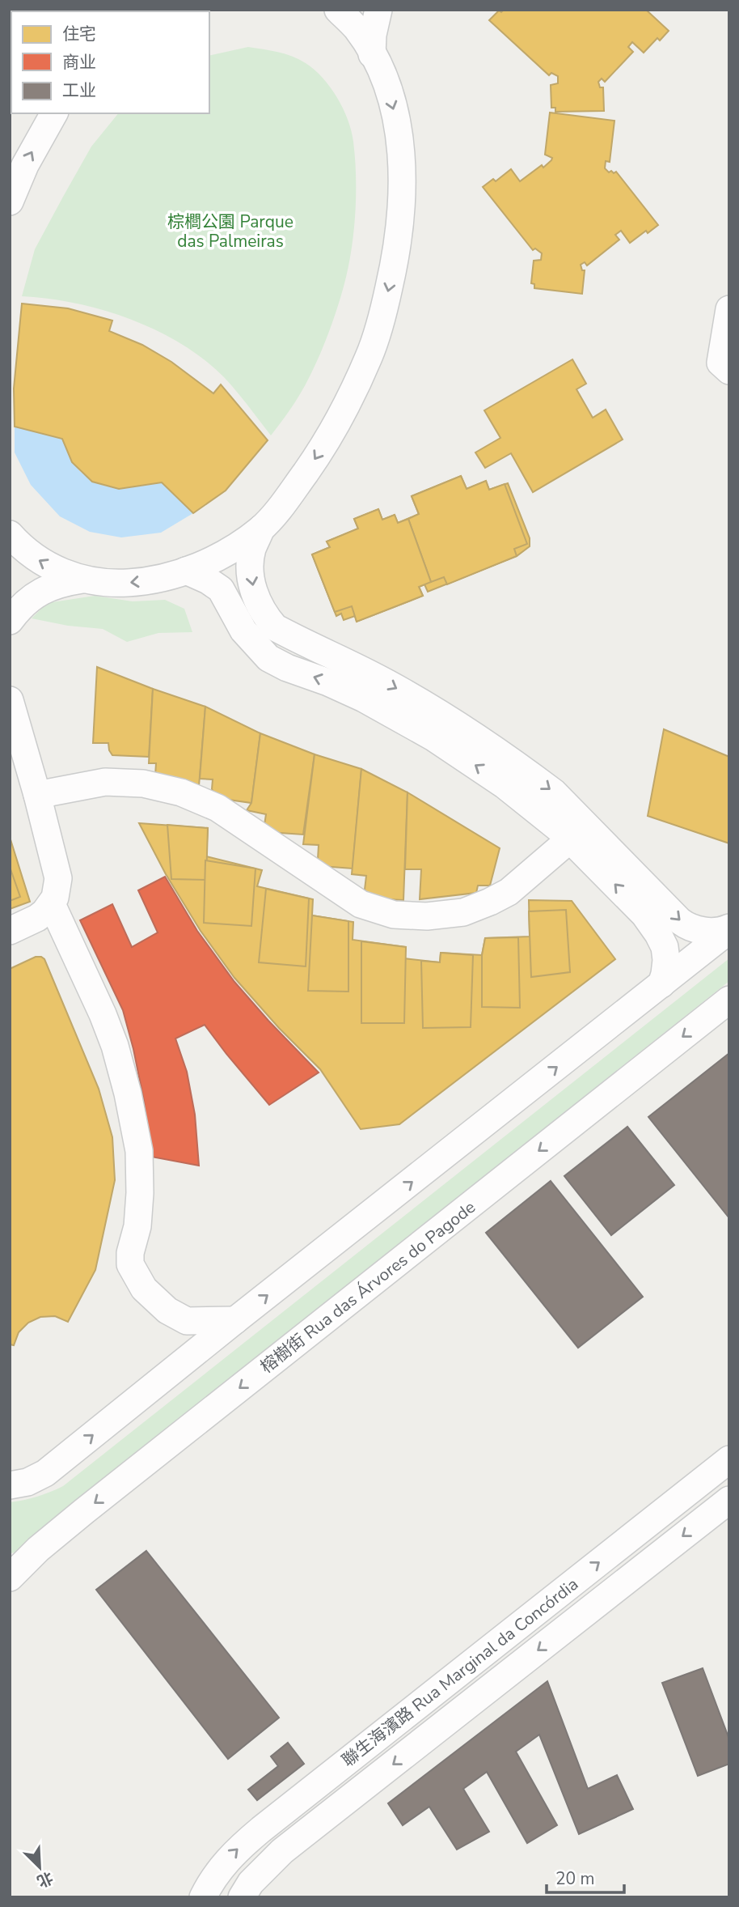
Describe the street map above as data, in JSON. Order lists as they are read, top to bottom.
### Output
{
  "streets": {
    "street": ["榕樹街 Rua das Árvores do Pagode", "聯生海濱路 Rua Marginal da Concórdia"]
  },
  "parks": ["棕櫚公園 Parque das Palmeiras"],
  "legend": ["住宅", "商业", "工业"],
  "scale_bar": "20 m",
  "north": "bottom right"
}
